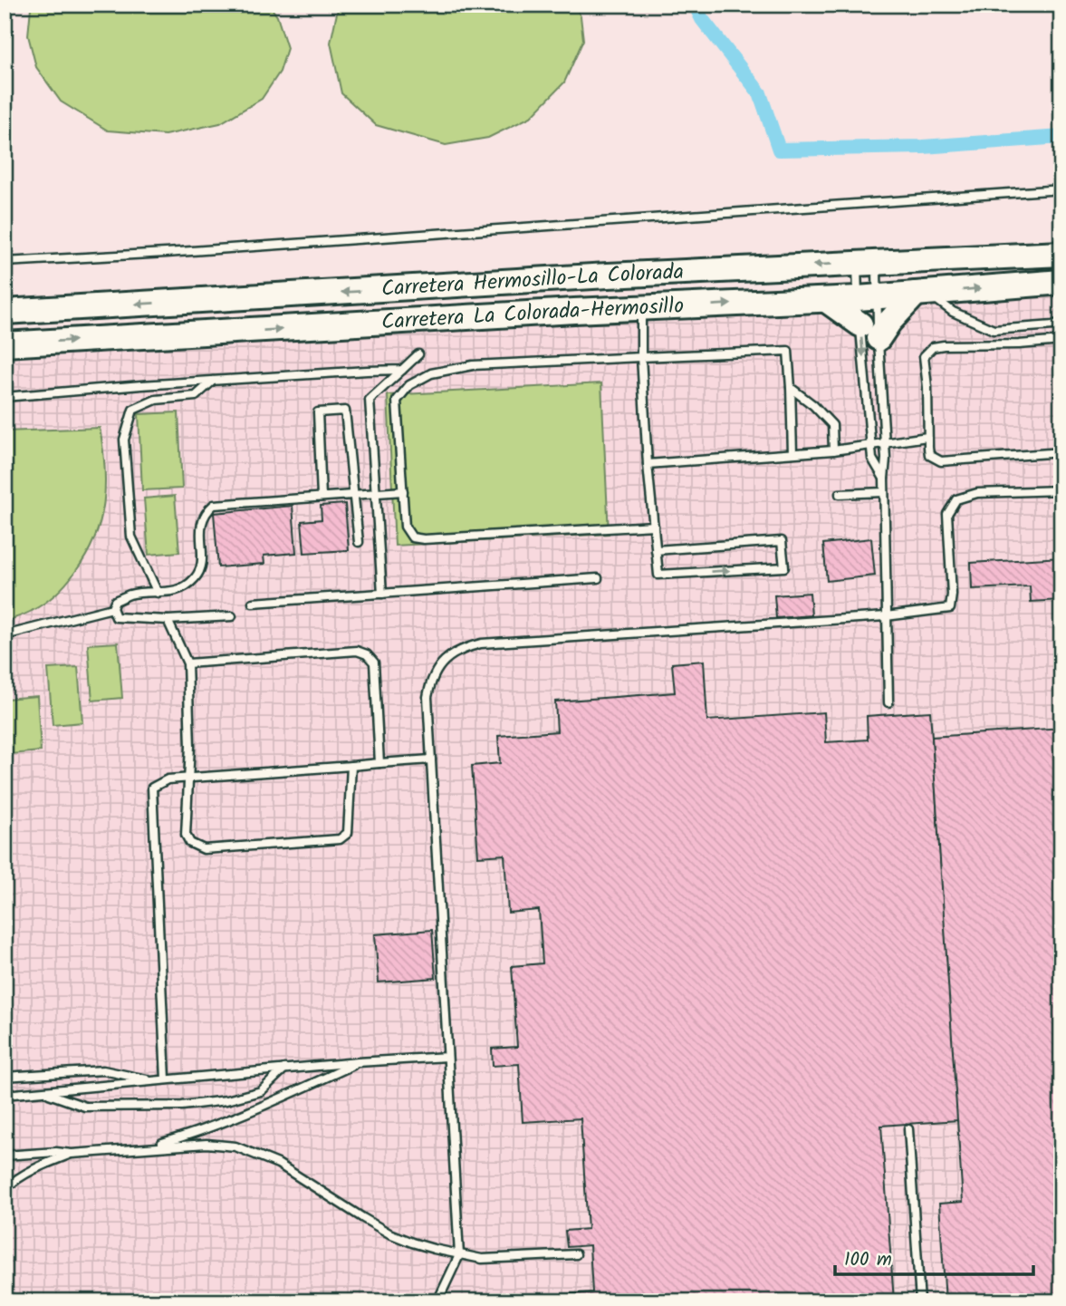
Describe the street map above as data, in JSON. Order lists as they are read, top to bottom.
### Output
{
  "streets": {
    "highway": ["Carretera Hermosillo-La Colorada", "Carretera La Colorada-Hermosillo"]
  },
  "one_way": ["Carretera Hermosillo-La Colorada", "Carretera La Colorada-Hermosillo"],
  "scale_bar": "100 m"
}
